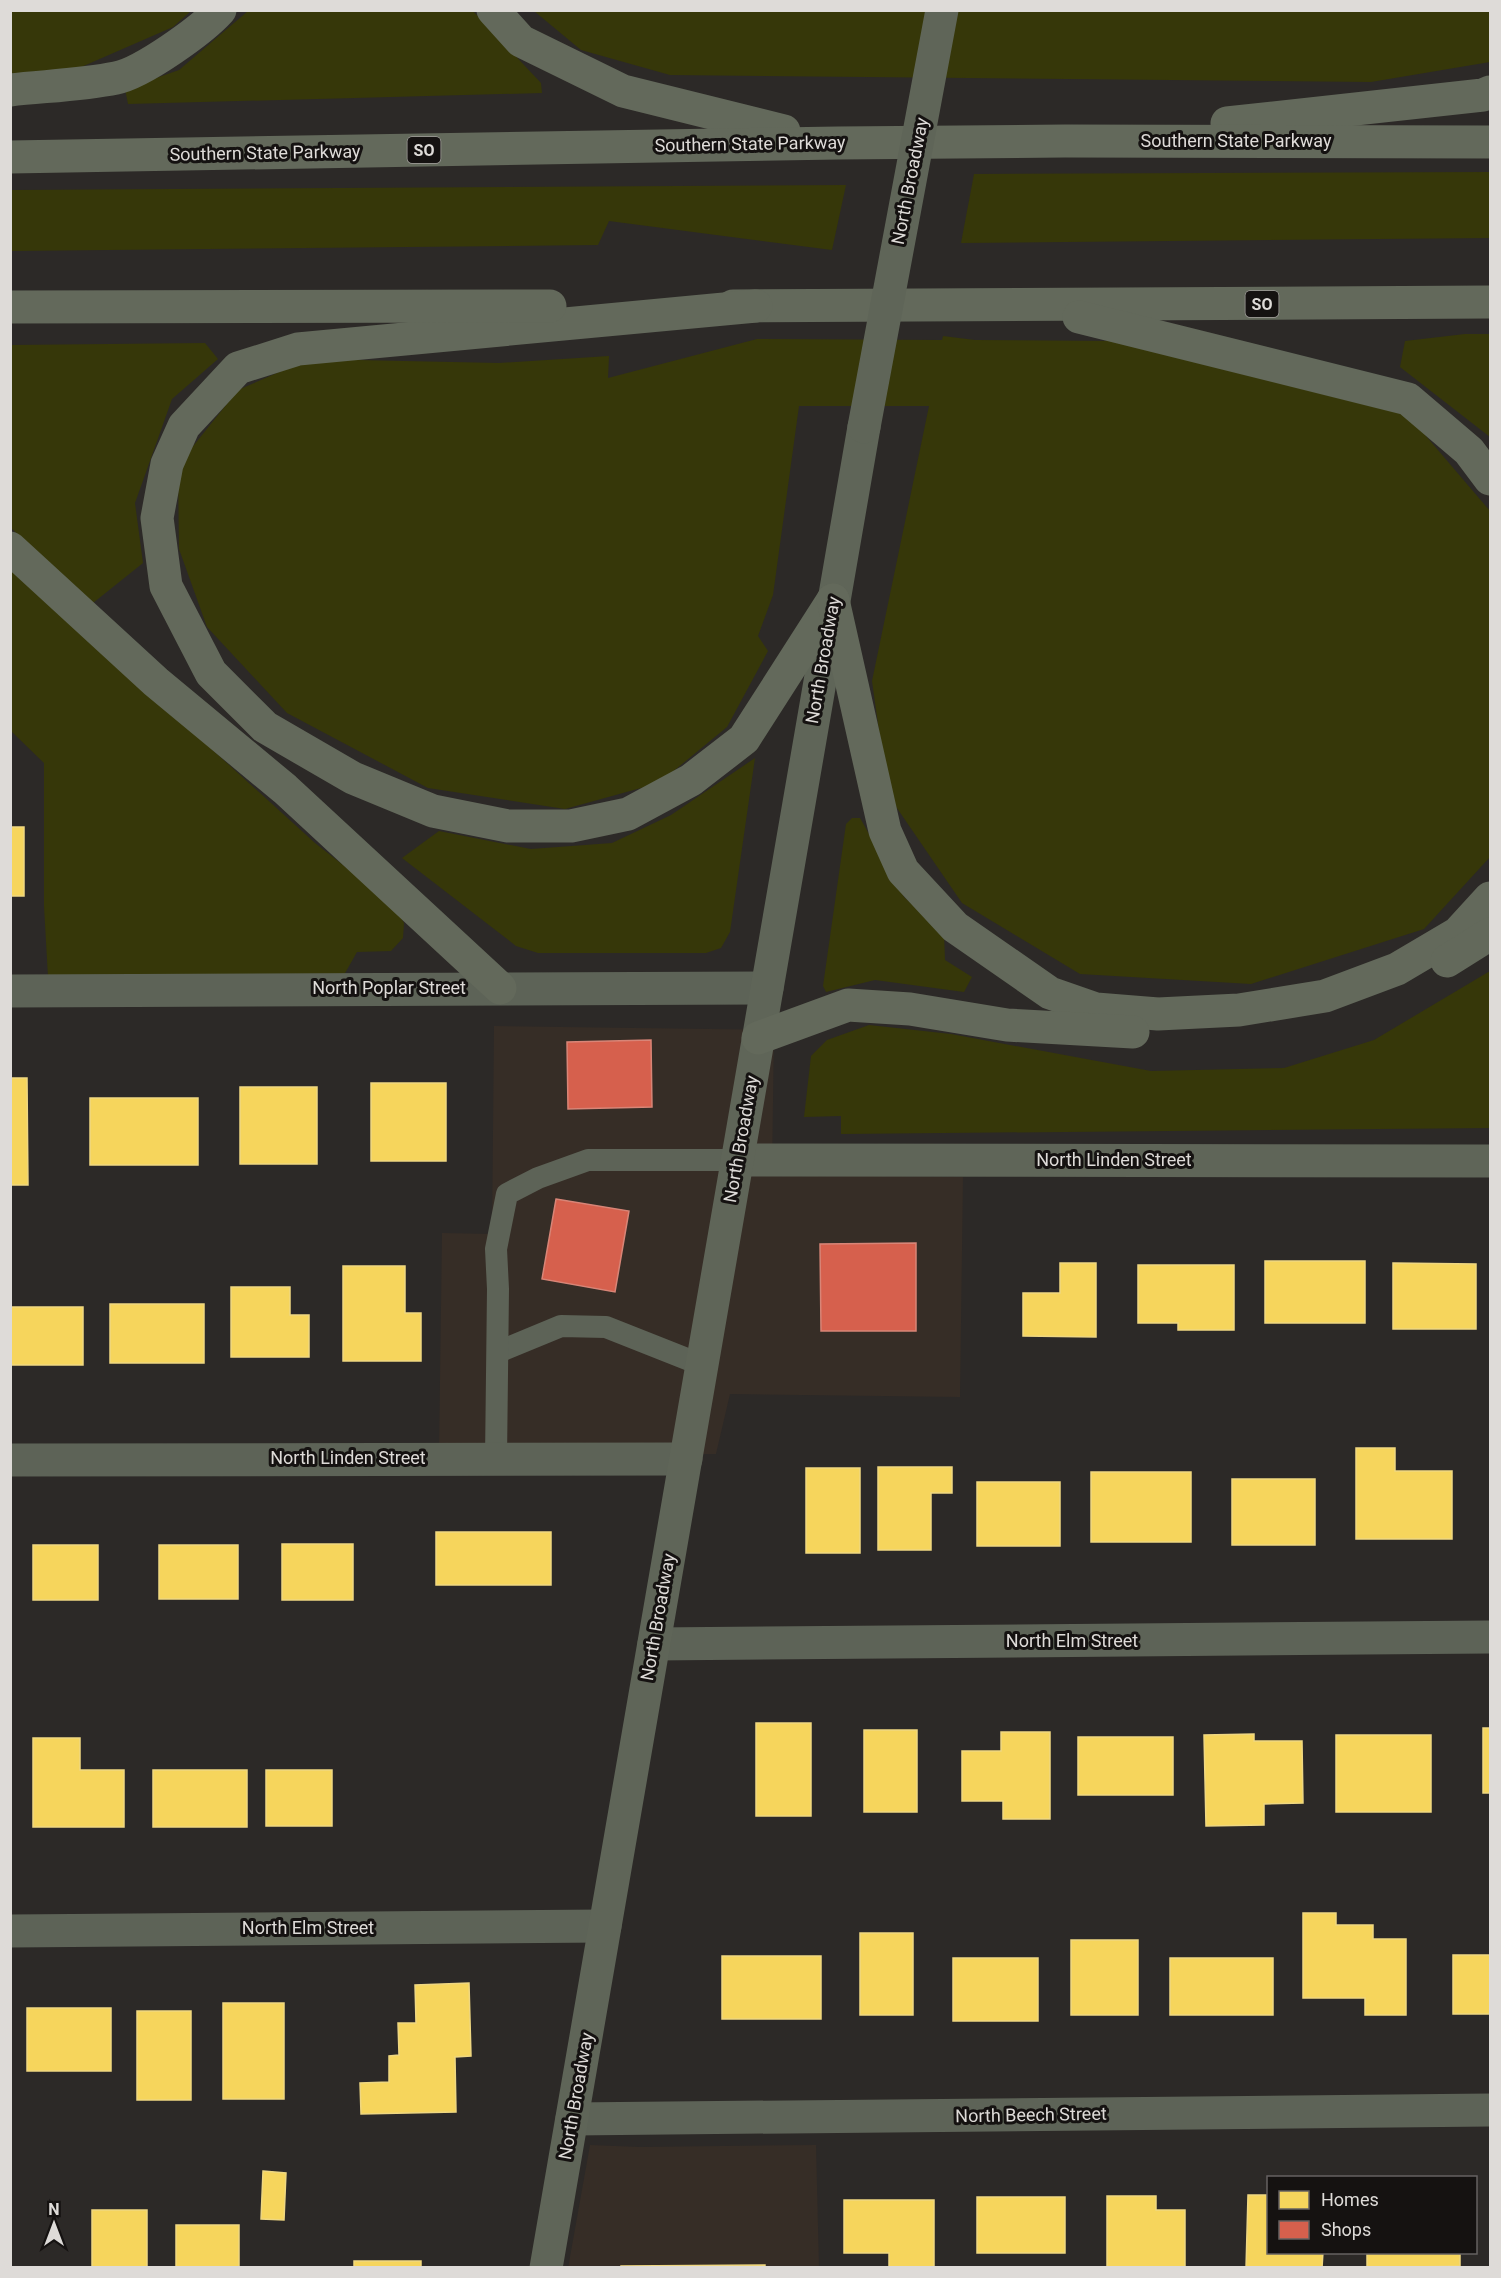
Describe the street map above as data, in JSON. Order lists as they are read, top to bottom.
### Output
{
  "streets": {
    "highway": ["Southern State Parkway", "SO"],
    "main road": ["North Broadway", "North Linden Street"],
    "street": ["North Poplar Street", "North Elm Street", "North Beech Street"]
  },
  "crossings": [
    ["North Broadway", "North Poplar Street"],
    ["North Broadway", "North Linden Street"],
    ["North Broadway", "North Elm Street"],
    ["North Broadway", "North Beech Street"]
  ],
  "legend": ["Homes", "Shops"],
  "north": "top"
}
